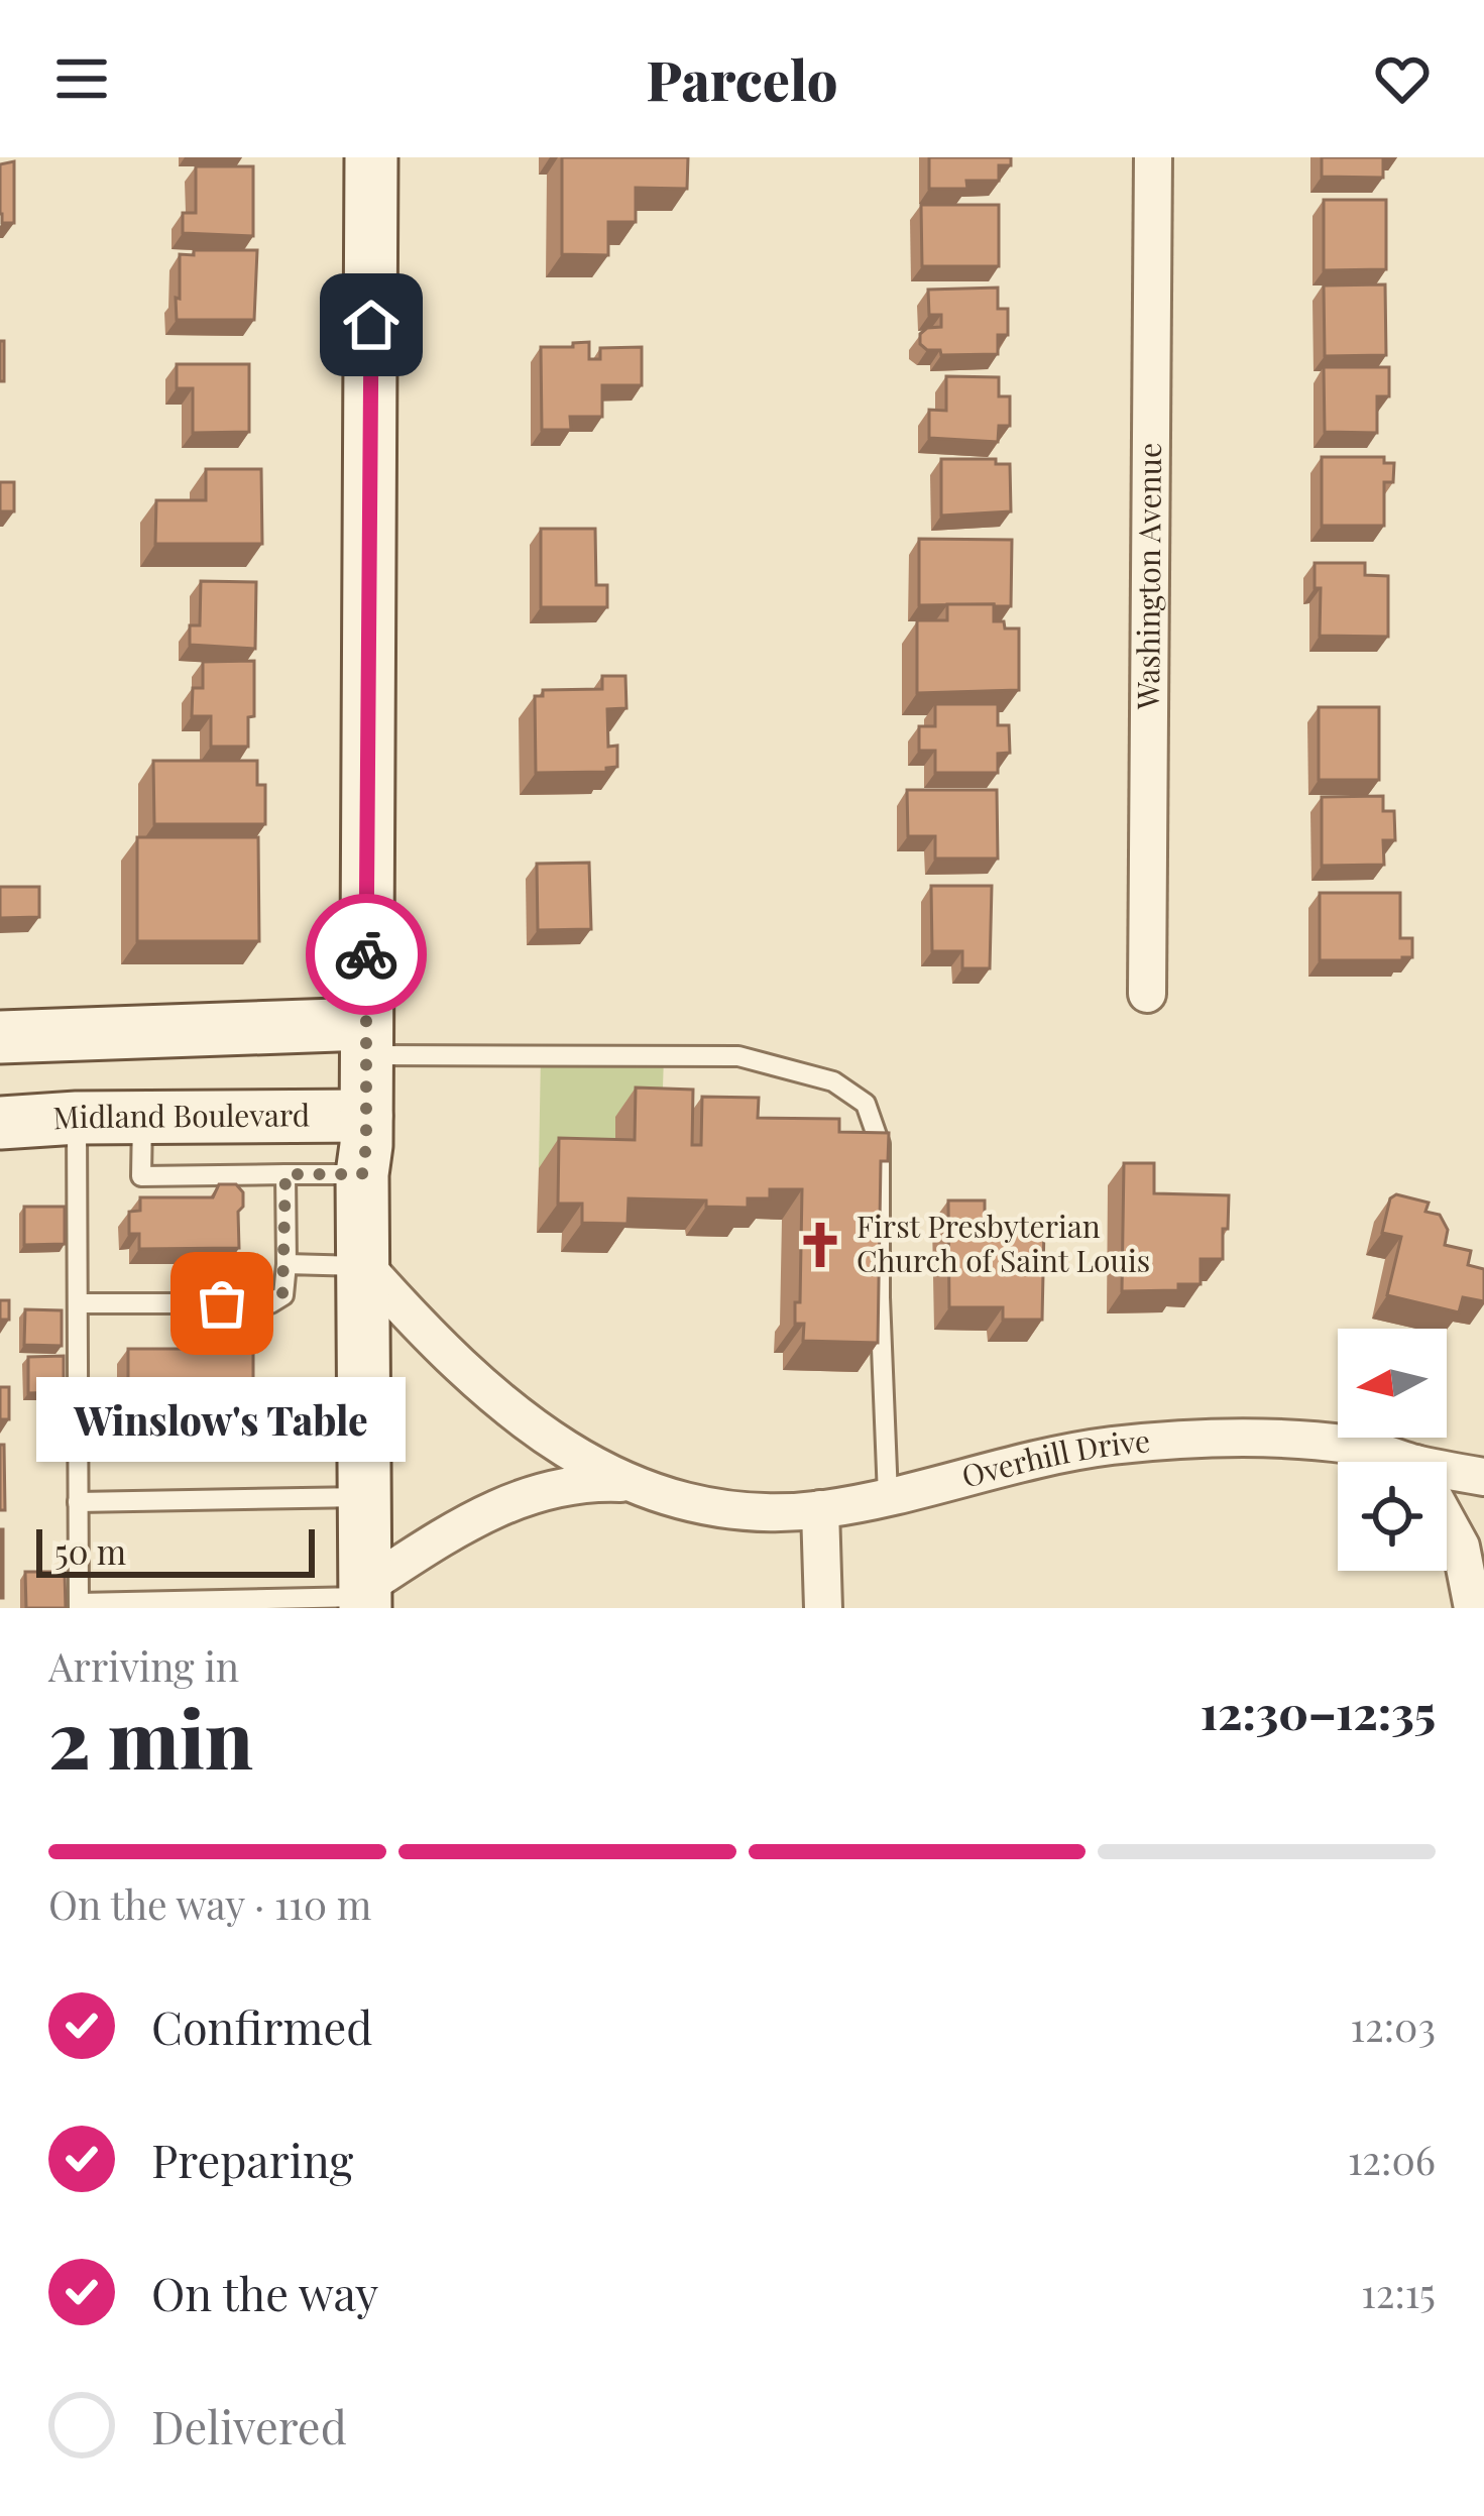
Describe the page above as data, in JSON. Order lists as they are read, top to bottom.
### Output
{
  "streets": {
    "main road": ["Midland Boulevard"],
    "street": ["Washington Avenue", "Overhill Drive"]
  },
  "places": {
    "church": ["First Presbyterian Church of Saint Louis"],
    "other": ["Winslow's Table"]
  },
  "scale_bar": "50 m",
  "north": "left",
  "page": {
    "header": "Parcelo",
    "bubble": "Winslow's Table",
    "scale": "50 m",
    "heading": ["2 min", "Arriving in", "12:30–12:35"],
    "bar": "On the way · 110 m",
    "list": [
      ["Confirmed", "12:03"],
      ["Preparing", "12:06"],
      ["On the way", "12:15"],
      "Delivered"
    ]
  }
}
